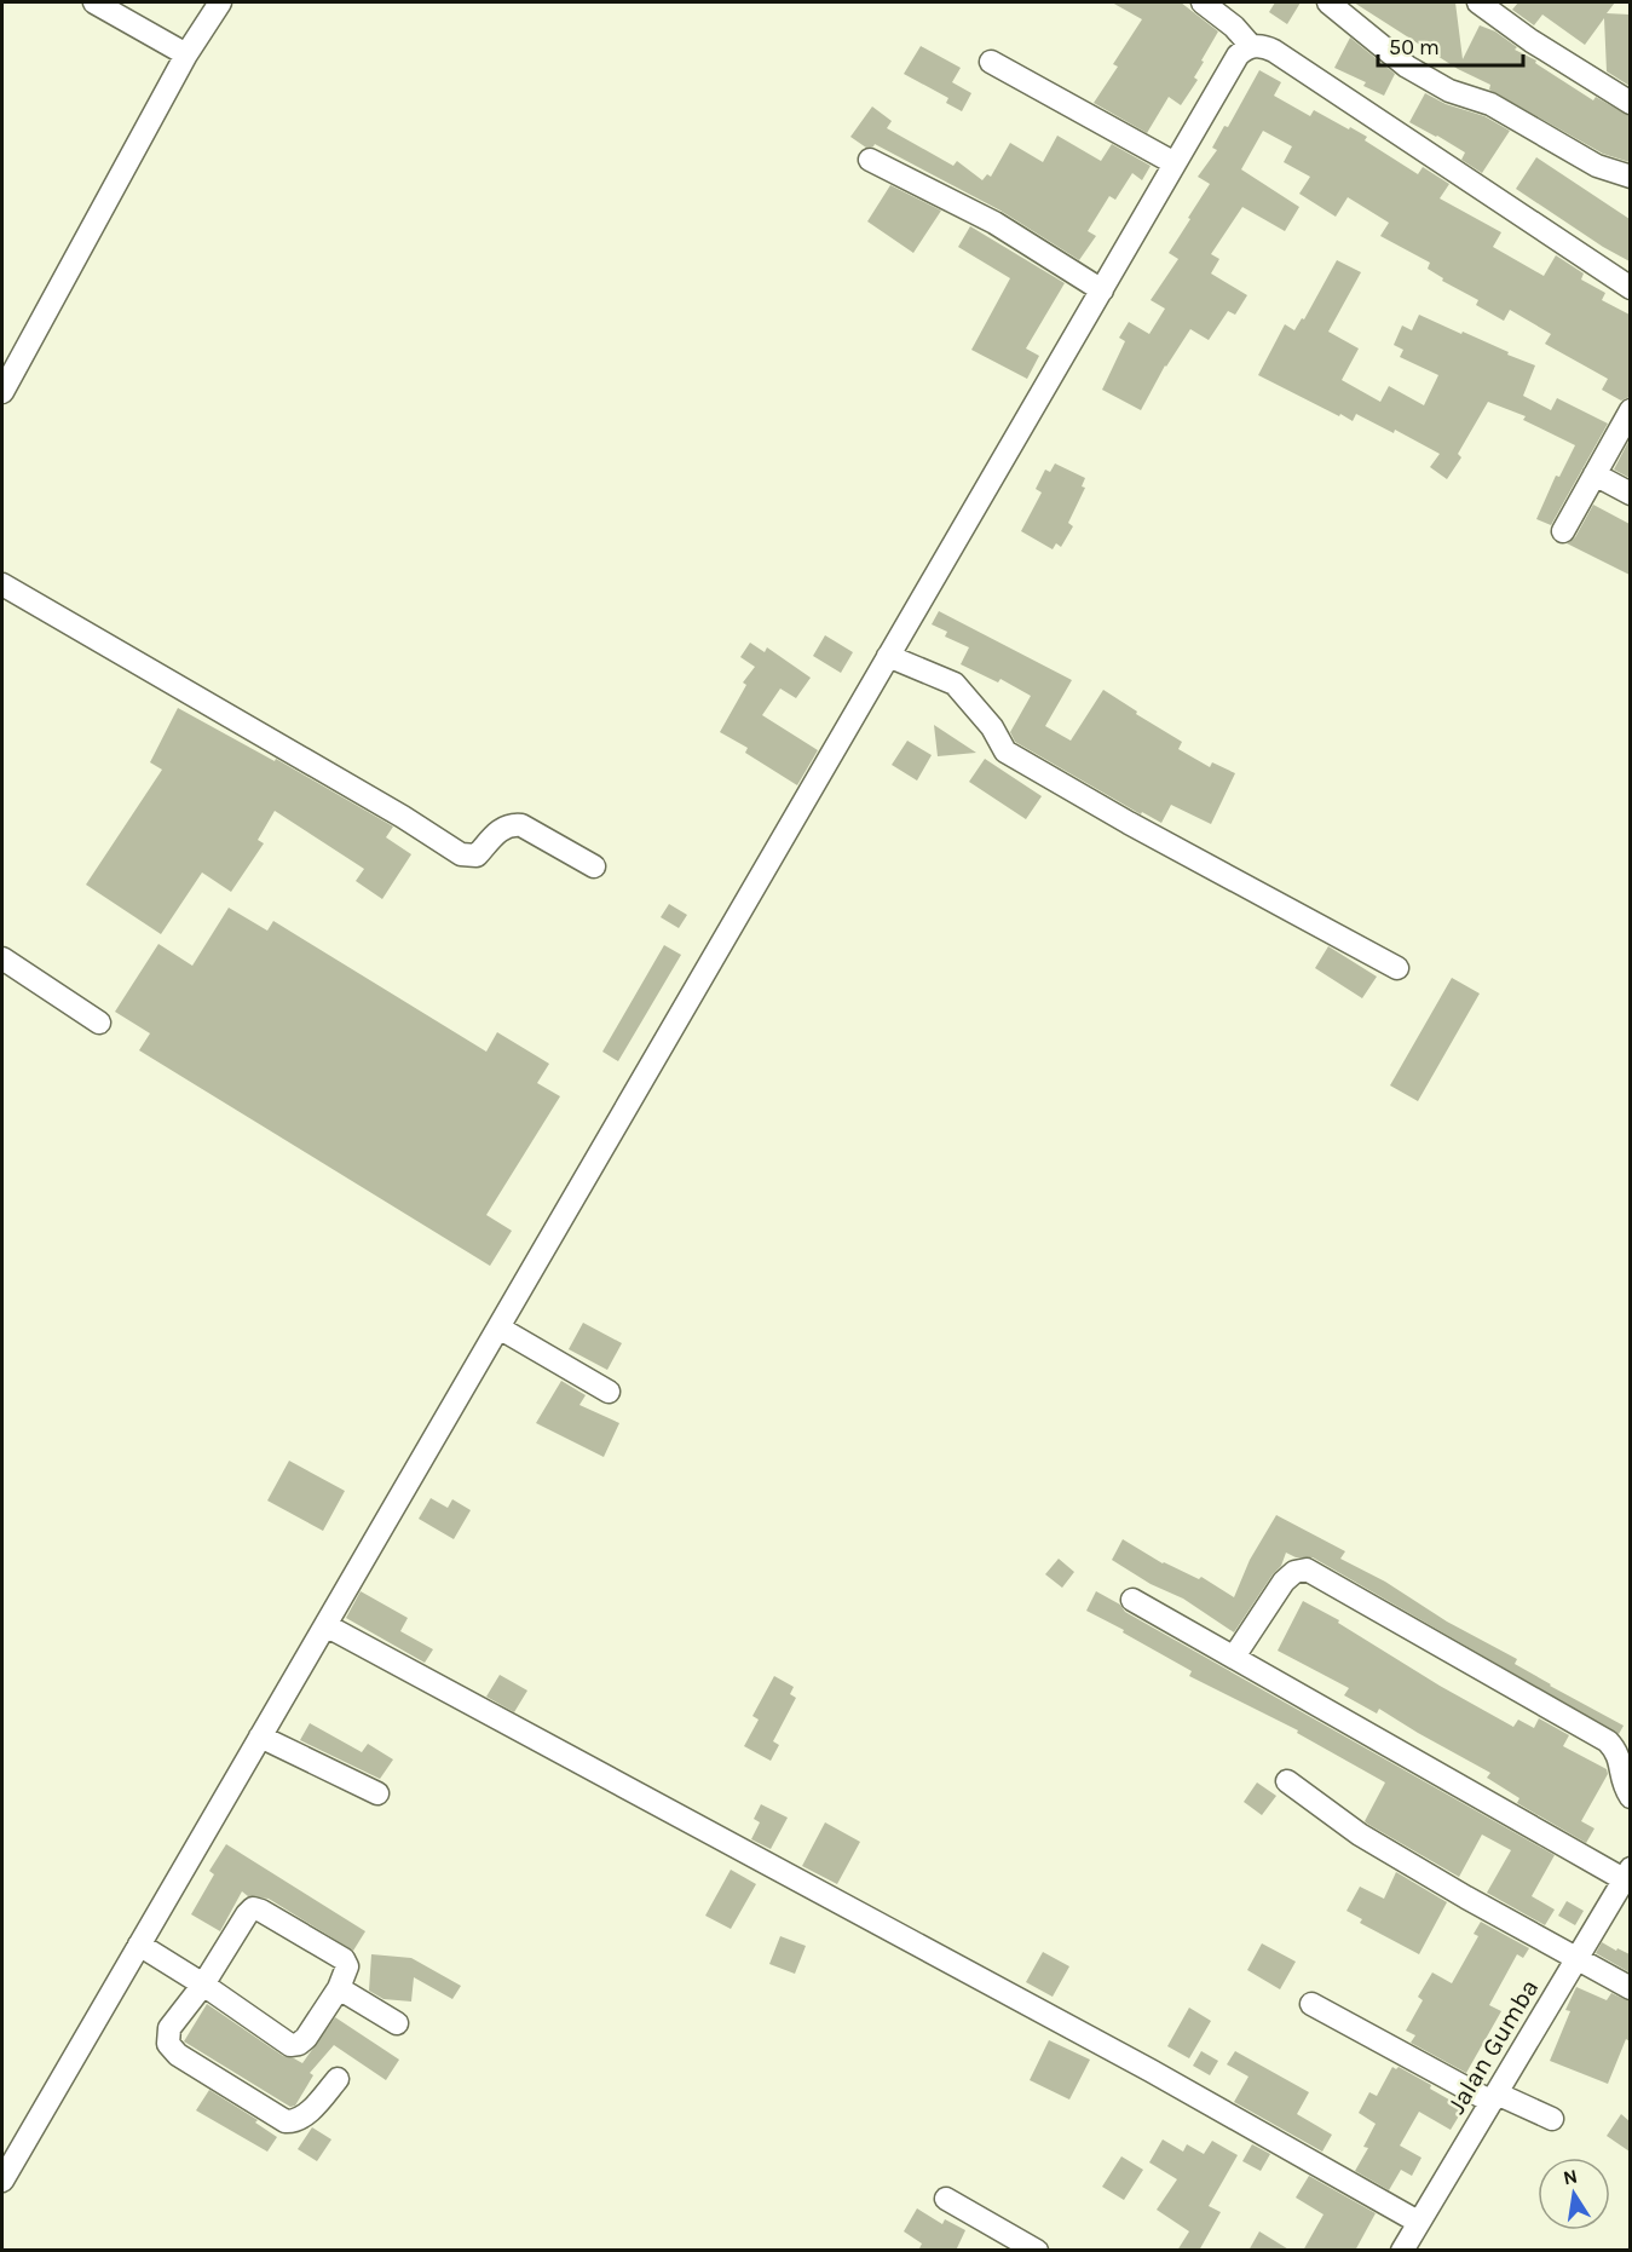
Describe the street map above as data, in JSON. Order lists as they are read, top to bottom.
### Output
{
  "streets": {
    "street": ["Jalan Gumba"]
  },
  "scale_bar": "50 m",
  "north": "top"
}
